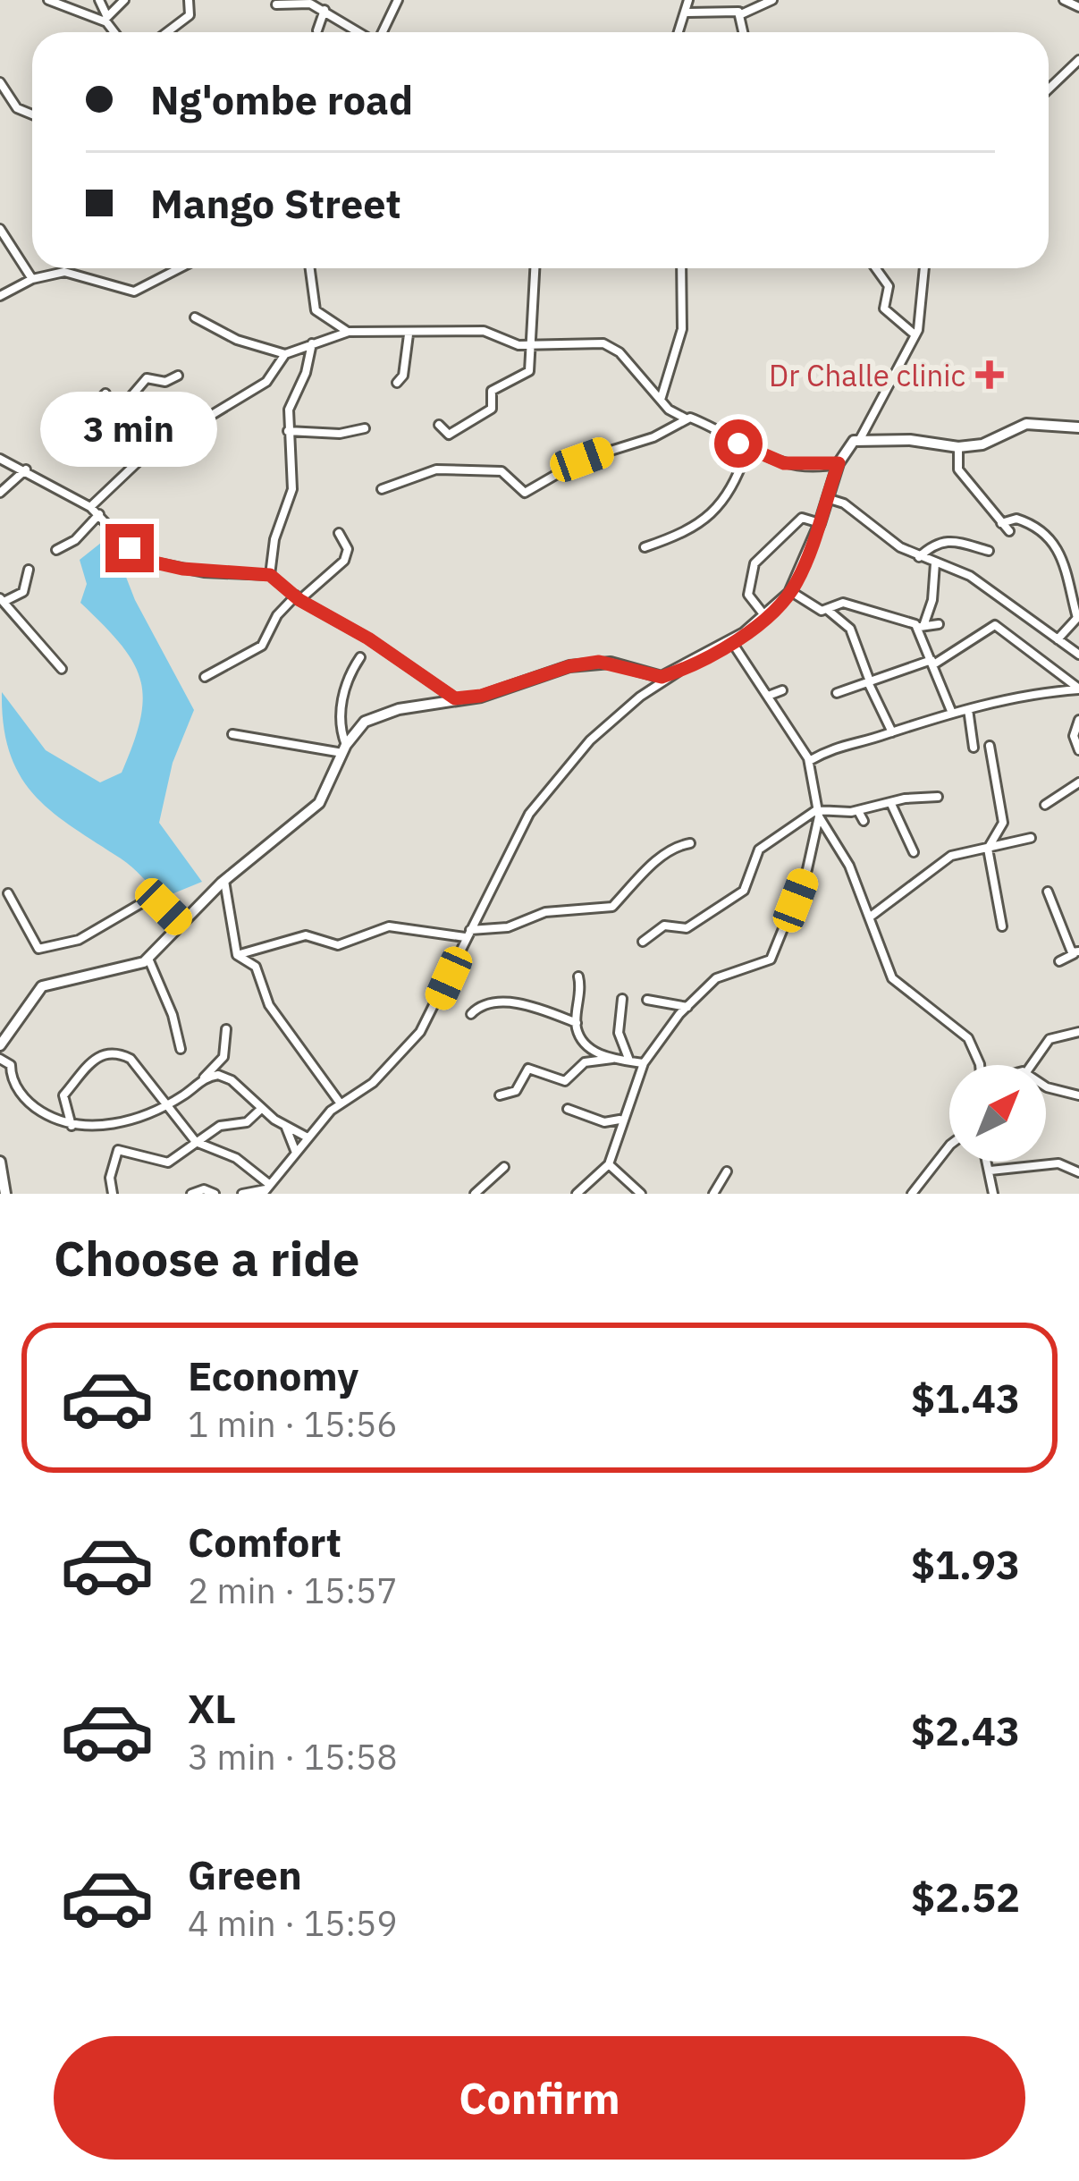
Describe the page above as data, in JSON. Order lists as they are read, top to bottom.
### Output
{
  "places": {
    "health": ["Dr Challe clinic"]
  },
  "north": "top right",
  "page": {
    "banner": ["Ng'ombe road", "Mango Street"],
    "bubble": "3 min",
    "heading": "Choose a ride",
    "list": [
      {
        "name": "Economy",
        "note": "1 min · 15:56",
        "value": "$1.43"
      },
      {
        "name": "Comfort",
        "note": "2 min · 15:57",
        "value": "$1.93"
      },
      {
        "name": "XL",
        "note": "3 min · 15:58",
        "value": "$2.43"
      },
      {
        "name": "Green",
        "note": "4 min · 15:59",
        "value": "$2.52"
      }
    ],
    "buttons": "Confirm"
  }
}
